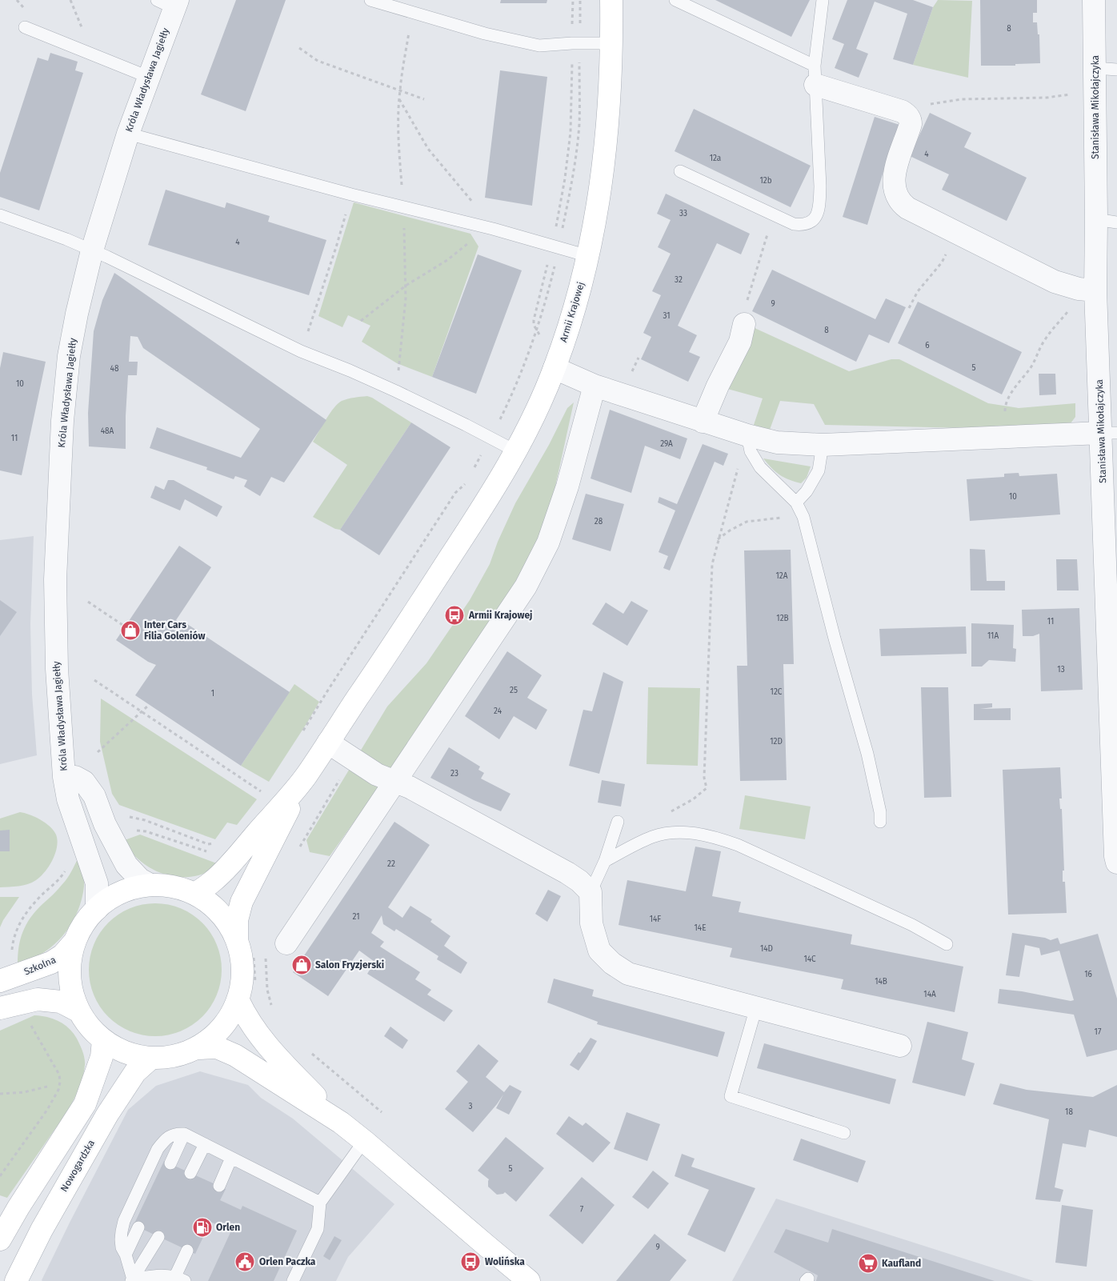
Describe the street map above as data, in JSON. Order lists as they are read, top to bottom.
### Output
{
  "streets": {
    "street": [
      "Króla Władysława Jagiełły",
      "Stanisława Mikołajczyka",
      "Armii Krajowej",
      "Szkolna",
      "Nowogardzka"
    ]
  },
  "places": {
    "bus stop": ["Armii Krajowej", "Wolińska"],
    "shop": ["Inter Cars Filia Goleniów", "Salon Fryzjerski"],
    "fuel station": ["Orlen"],
    "public building": ["Orlen Paczka"],
    "supermarket": ["Kaufland"]
  },
  "house_numbers": [
    "8",
    "4",
    "12a",
    "12b",
    "33",
    "4",
    "32",
    "9",
    "31",
    "8",
    "6",
    "5",
    "48",
    "10",
    "48A",
    "11",
    "29A",
    "10",
    "28",
    "12A",
    "12B",
    "11",
    "11A",
    "13",
    "25",
    "12C",
    "1",
    "24",
    "12D",
    "23",
    "22",
    "21",
    "14F",
    "14E",
    "14D",
    "14C",
    "16",
    "14B",
    "14A",
    "17",
    "3",
    "18",
    "5",
    "7",
    "9"
  ]
}
